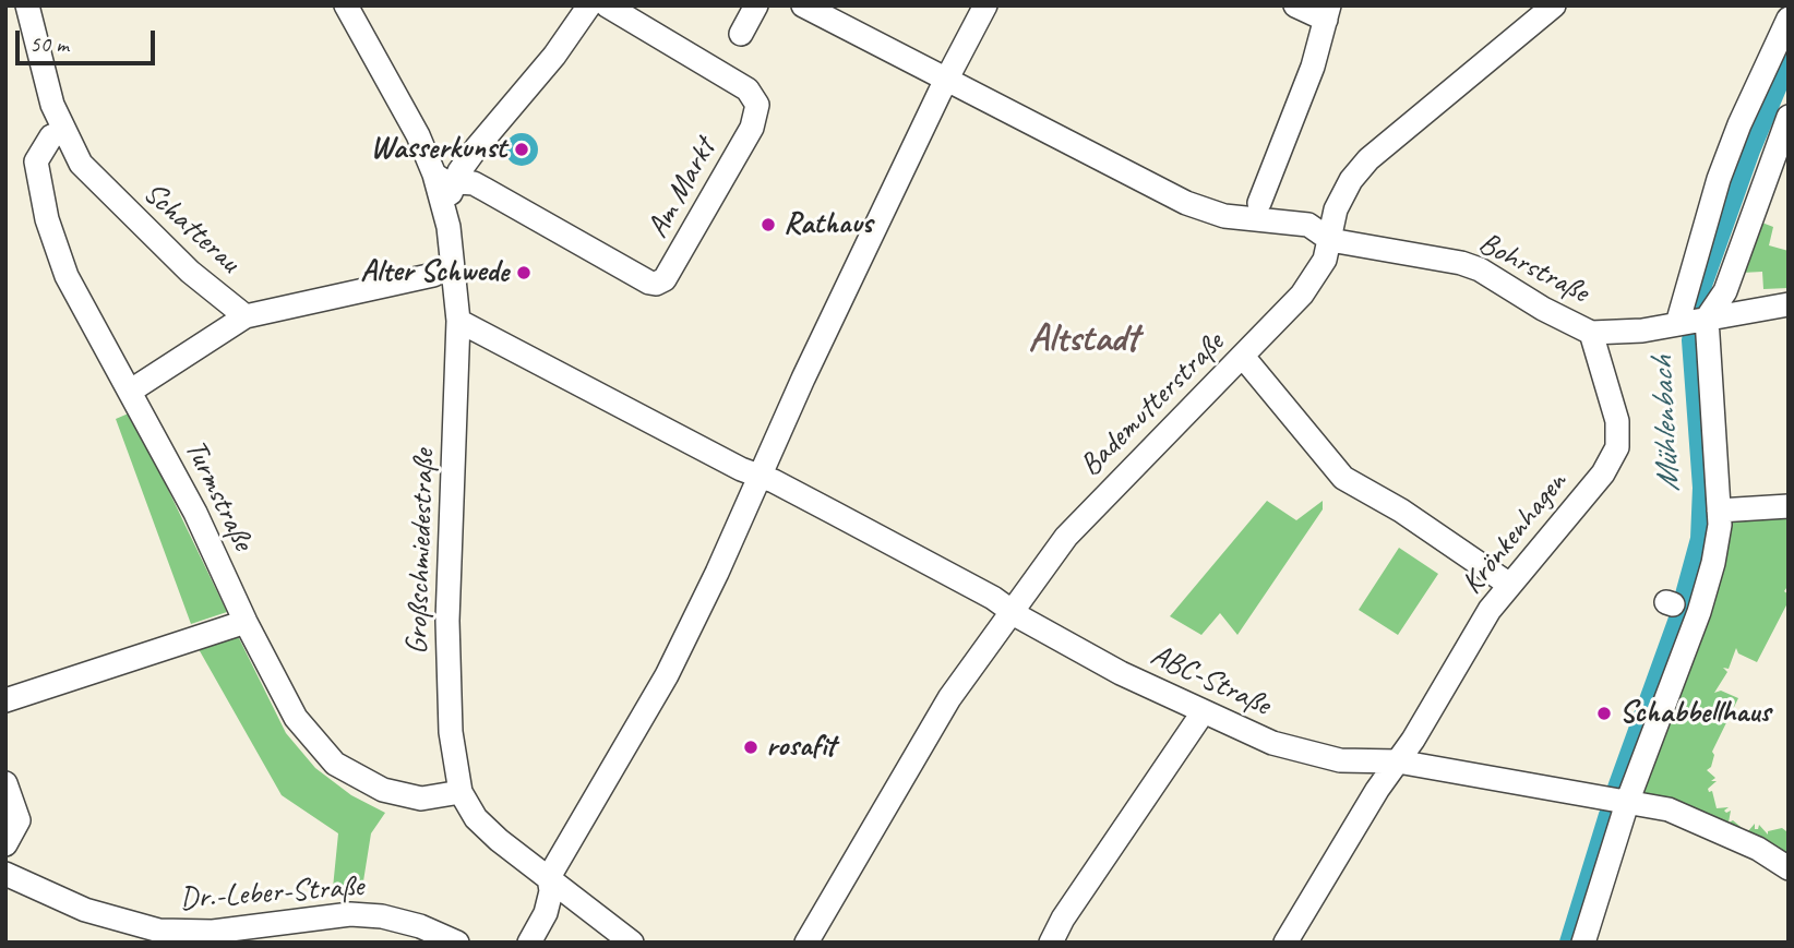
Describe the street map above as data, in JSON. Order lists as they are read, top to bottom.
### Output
{
  "streets": {
    "street": [
      "Am Markt",
      "Schatterau",
      "Bohrstraße",
      "Bademutterstraße",
      "Turmstraße",
      "Krönkenhagen",
      "Großschmiedestraße",
      "ABC-Straße",
      "Dr.-Leber-Straße"
    ]
  },
  "crossings": [
    ["Schatterau", "Turmstraße"],
    ["Bohrstraße", "Bademutterstraße"],
    ["Bohrstraße", "Krönkenhagen"],
    ["Bademutterstraße", "ABC-Straße"],
    ["Turmstraße", "Großschmiedestraße"],
    ["Krönkenhagen", "ABC-Straße"],
    ["Großschmiedestraße", "ABC-Straße"]
  ],
  "districts": ["Altstadt"],
  "water": ["Mühlenbach"],
  "places": [
    "Wasserkunst",
    "Rathaus",
    "Alter Schwede",
    "Schabbellhaus",
    "rosafit"
  ],
  "scale_bar": "50 m"
}
